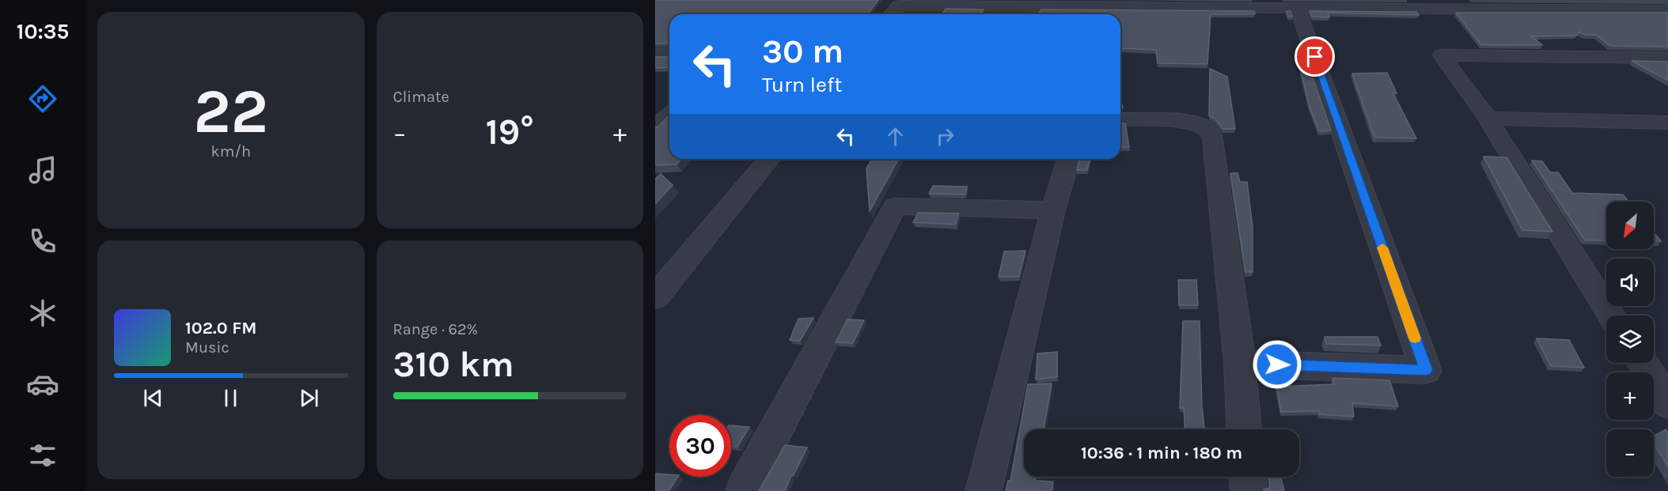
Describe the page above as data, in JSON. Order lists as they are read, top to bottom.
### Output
{
  "north": "bottom left",
  "page": {
    "tabs": "10:35",
    "tile": [
      ["22", "km/h"],
      "Climate",
      ["Range · 62%", "310 km"]
    ],
    "turn": ["30 m", "Turn left"],
    "heat": ["−", "19°", "+"],
    "map_buttons": ["+", "−"],
    "song": ["102.0 FM", "Music"],
    "limit": "30",
    "trip": "10:36 · 1 min · 180 m"
  }
}
